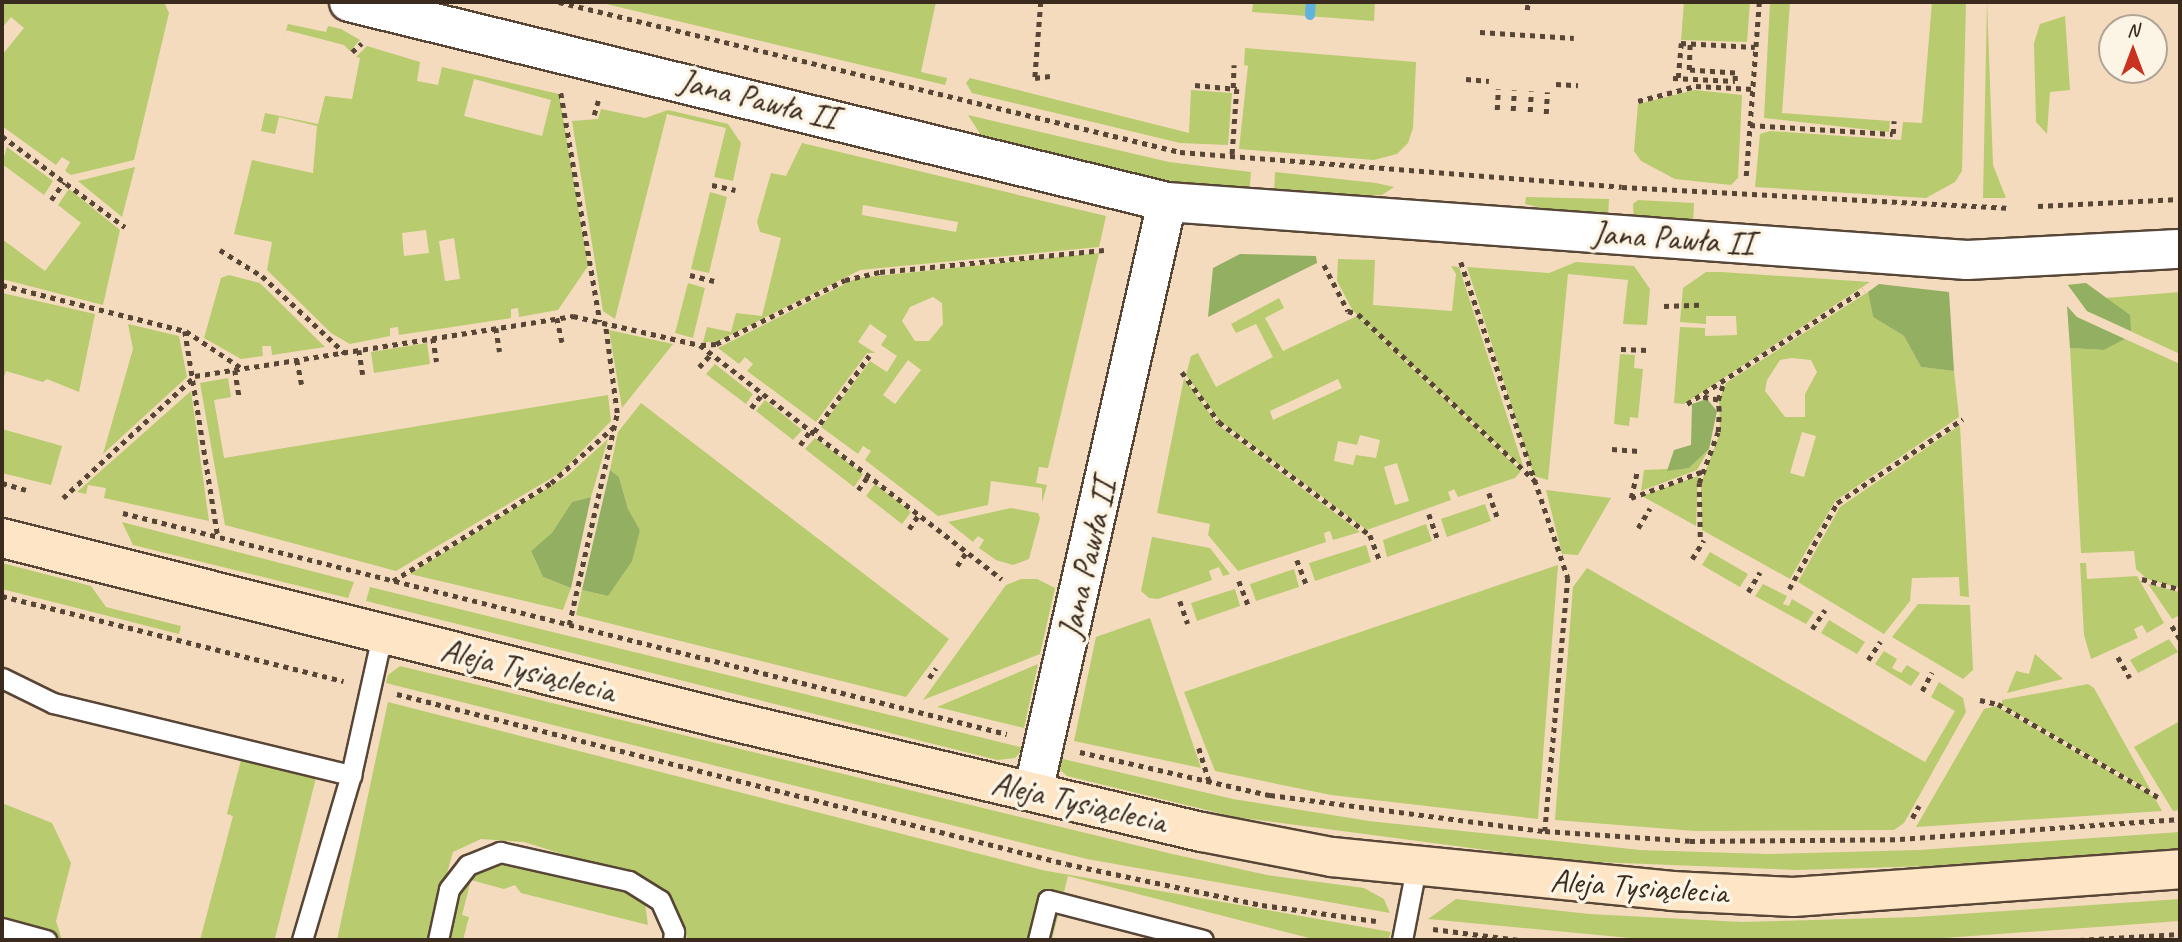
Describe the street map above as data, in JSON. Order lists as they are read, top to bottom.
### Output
{
  "streets": {
    "street": ["Jana Pawła II", "Aleja Tysiąclecia"]
  },
  "crossings": [
    ["Jana Pawła II", "Aleja Tysiąclecia"]
  ],
  "north": "top"
}
